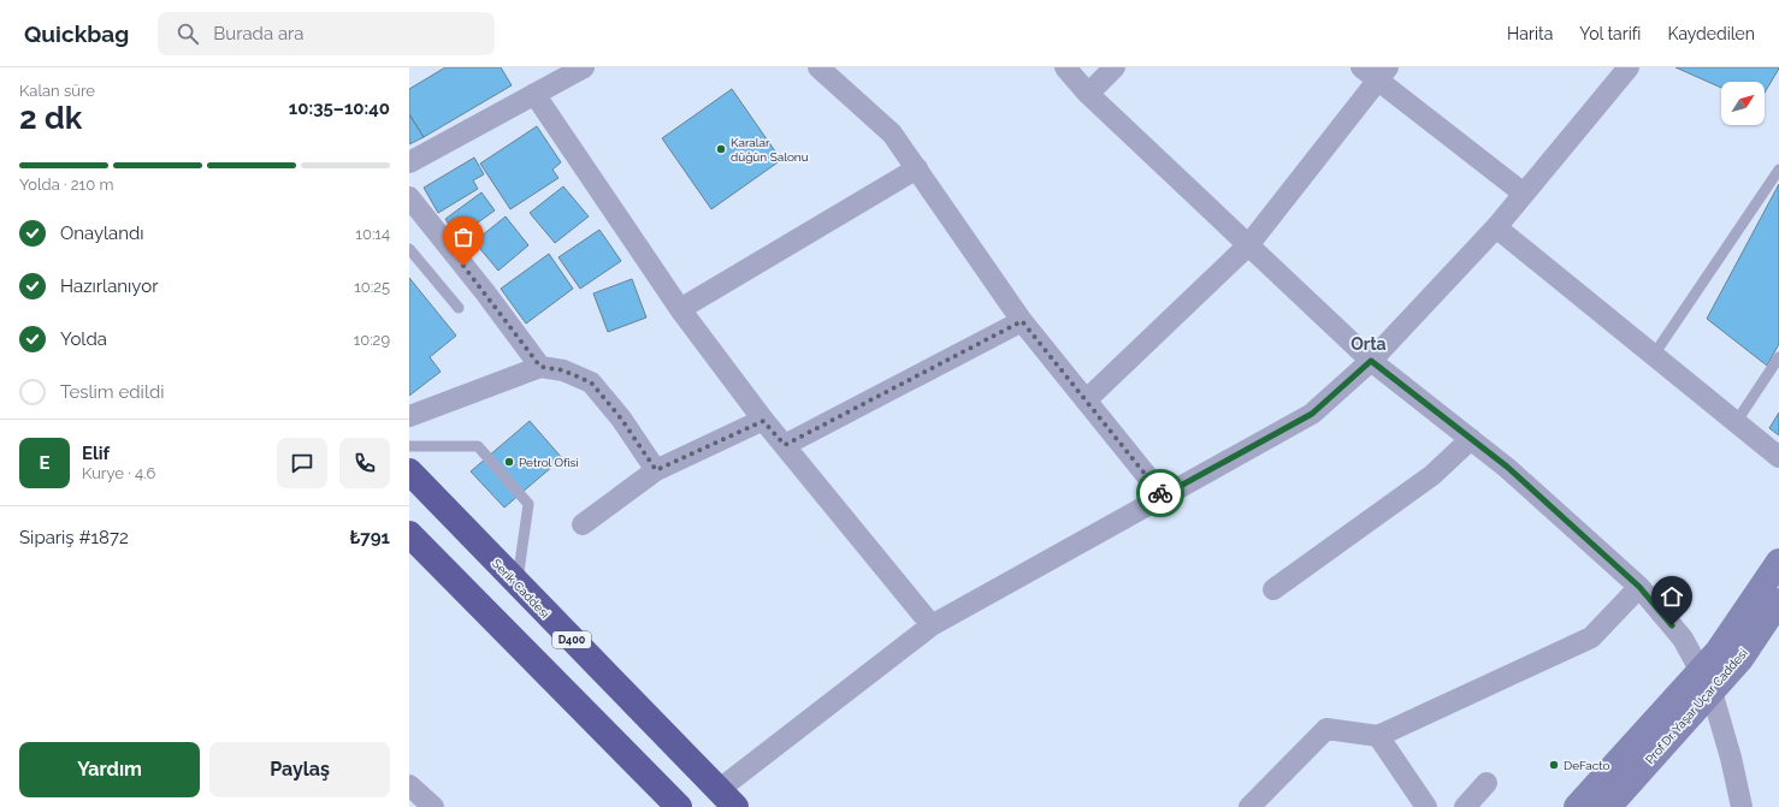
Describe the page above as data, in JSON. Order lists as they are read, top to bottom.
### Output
{
  "streets": {
    "highway": ["Serik Caddesi", "D400"],
    "main road": ["Prof.Dr. Yaşar Uçar Caddesi"]
  },
  "districts": ["Orta"],
  "places": ["Karalar düğün Salonu", "Petrol Ofisi", "DeFacto"],
  "north": "top right",
  "page": {
    "header": "Quickbag",
    "search": "Burada ara",
    "nav": ["Harita", "Yol tarifi", "Kaydedilen"],
    "heading": ["2 dk", "Kalan süre", "10:35–10:40"],
    "panel": [
      "Elif",
      "Kurye · 4.6",
      "Sipariş #1872",
      "₺791"
    ],
    "bar": "Yolda · 210 m",
    "list": [
      ["Onaylandı", "10:14"],
      ["Hazırlanıyor", "10:25"],
      ["Yolda", "10:29"],
      "Teslim edildi"
    ],
    "round": "E",
    "buttons": ["Yardım", "Paylaş"]
  }
}
